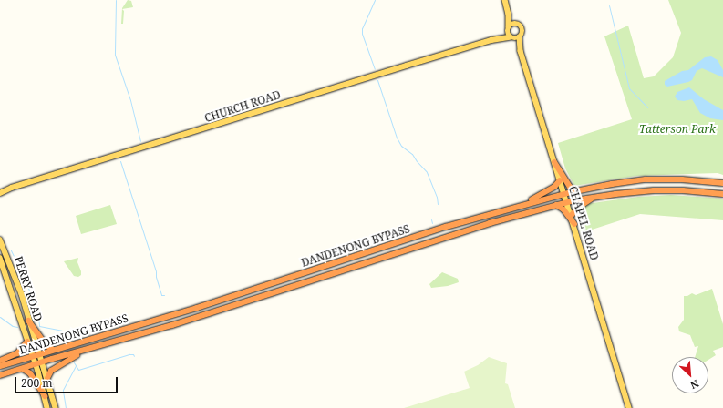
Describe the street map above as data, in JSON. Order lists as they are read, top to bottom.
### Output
{
  "streets": {
    "highway": ["DANDENONG BYPASS"],
    "main road": ["CHURCH ROAD", "CHAPEL ROAD", "PERRY ROAD"]
  },
  "crossings": [
    ["CHURCH ROAD", "CHAPEL ROAD"],
    ["CHAPEL ROAD", "DANDENONG BYPASS"],
    ["DANDENONG BYPASS", "PERRY ROAD"]
  ],
  "parks": ["Tatterson Park"],
  "scale_bar": "200 m",
  "north": "bottom right"
}
